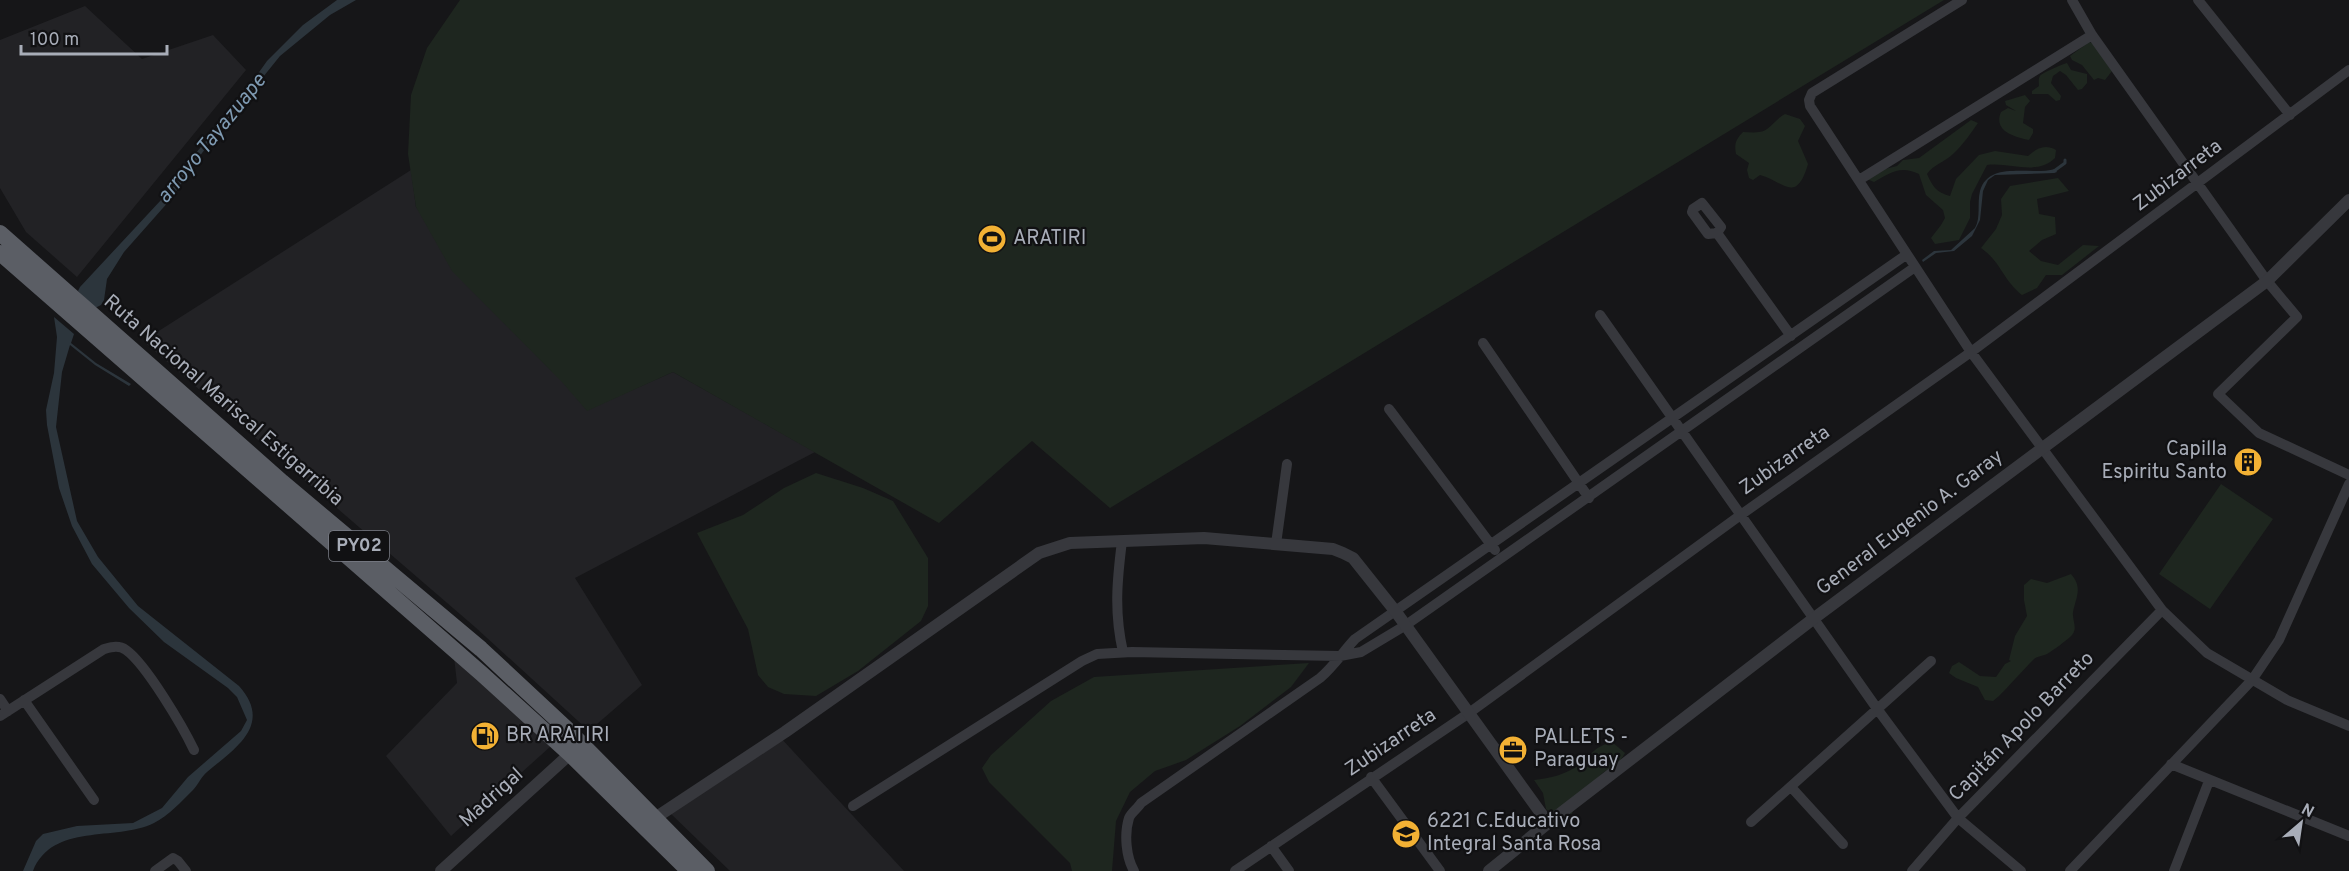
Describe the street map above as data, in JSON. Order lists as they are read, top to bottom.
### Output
{
  "streets": {
    "highway": ["Ruta Nacional Mariscal Estigarribia", "PY02"],
    "street": [
      "Zubizarreta",
      "General Eugenio A. Garay",
      "Capitán Apolo Barreto",
      "Madrigal"
    ]
  },
  "crossings": [
    ["Ruta Nacional Mariscal Estigarribia", "Madrigal"]
  ],
  "water": ["arroyo Tayazuape"],
  "places": {
    "sports": ["ARATIRI"],
    "building": ["Capilla Espiritu Santo"],
    "fuel station": ["BR ARATIRI"],
    "office": ["PALLETS - Paraguay"],
    "school or university": ["6221 C.Educativo Integral Santa Rosa"]
  },
  "scale_bar": "100 m",
  "north": "top right"
}
